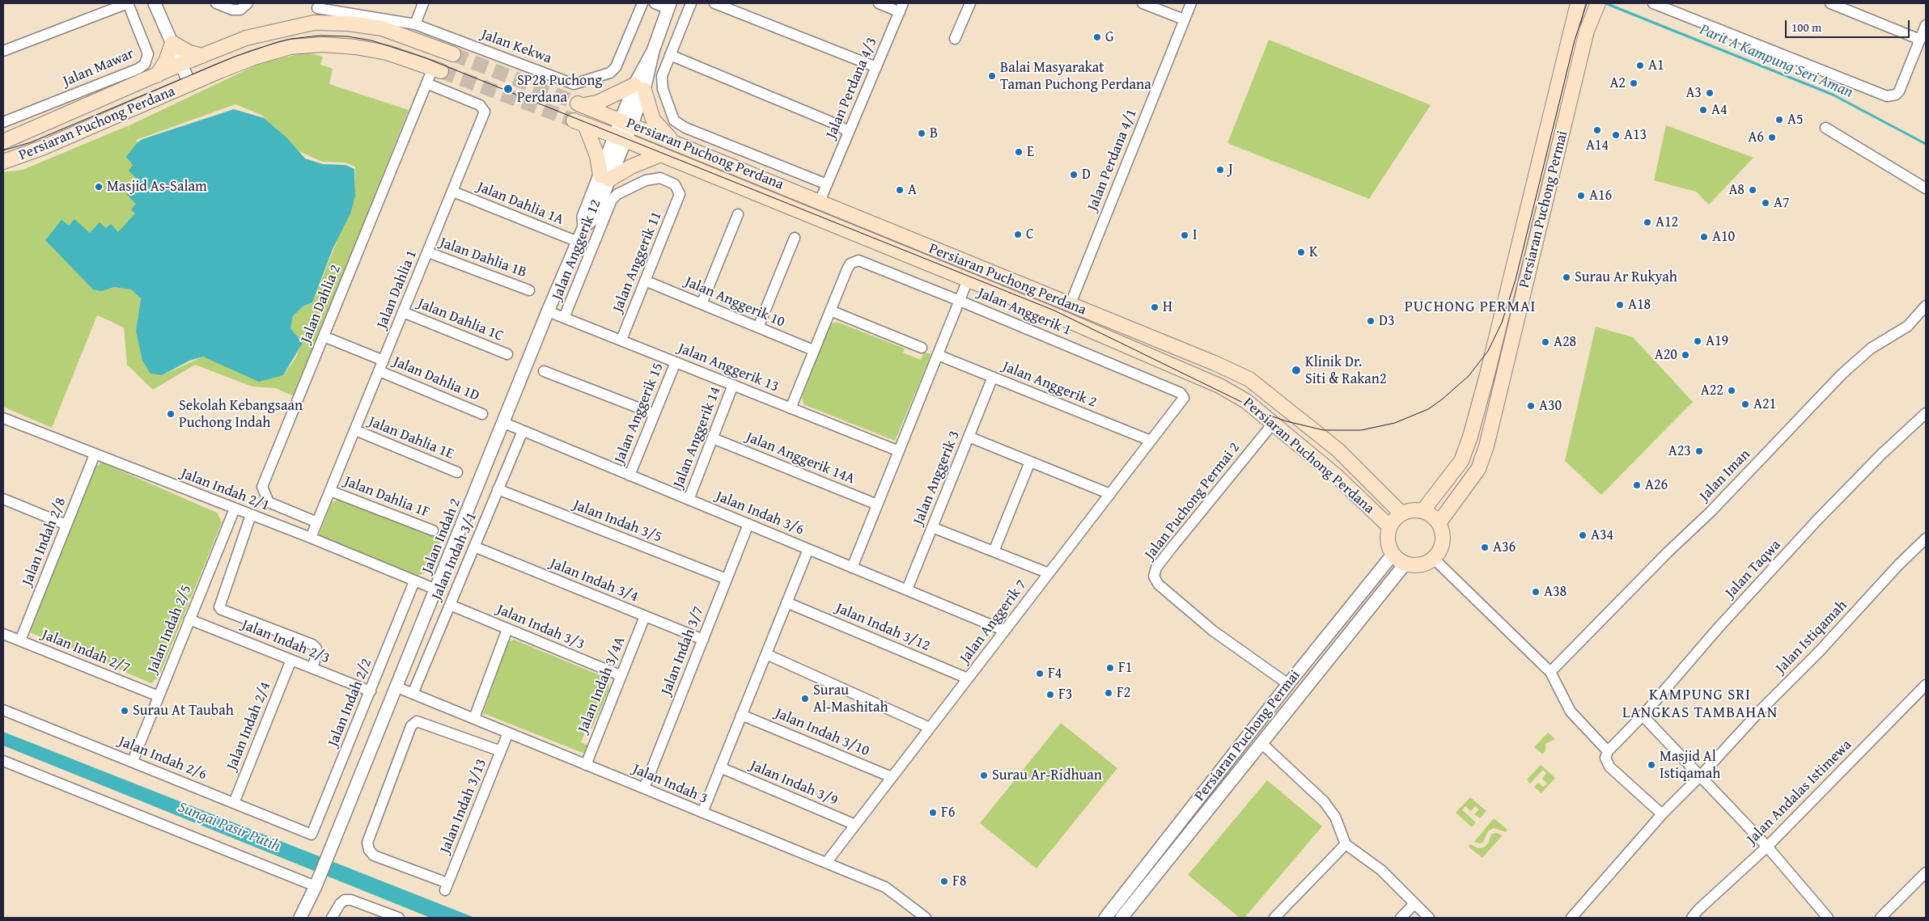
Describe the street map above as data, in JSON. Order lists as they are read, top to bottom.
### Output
{
  "streets": {
    "main road": ["Persiaran Puchong Perdana", "Persiaran Puchong Permai"],
    "street": [
      "Jalan Kekwa",
      "Jalan Mawar",
      "Jalan Perdana 4/3",
      "Jalan Perdana 4/1",
      "Jalan Dahlia 1A",
      "Jalan Anggerik 12",
      "Jalan Dahlia 1B",
      "Jalan Anggerik 11",
      "Jalan Dahlia 1",
      "Jalan Anggerik 10",
      "Jalan Dahlia 2",
      "Jalan Anggerik 1",
      "Jalan Dahlia 1C",
      "Jalan Anggerik 13",
      "Jalan Dahlia 1D",
      "Jalan Anggerik 2",
      "Jalan Anggerik 15",
      "Jalan Anggerik 14",
      "Jalan Dahlia 1E",
      "Jalan Anggerik 14A",
      "Jalan Iman",
      "Jalan Anggerik 3",
      "Jalan Indah 2/1",
      "Jalan Dahlia 1F",
      "Jalan Puchong Permai 2",
      "Jalan Indah 3/6",
      "Jalan Indah 3/5",
      "Jalan Indah 2",
      "Jalan Indah 2/8",
      "Jalan Indah 3/1",
      "Jalan Taqwa",
      "Jalan Indah 3/4",
      "Jalan Anggerik 7",
      "Jalan Indah 3/3",
      "Jalan Indah 3/12",
      "Jalan Indah 2/5",
      "Jalan Istiqamah",
      "Jalan Indah 2/3",
      "Jalan Indah 3/7",
      "Jalan Indah 2/7",
      "Jalan Indah 3/4A",
      "Jalan Indah 2/2",
      "Jalan Indah 2/4",
      "Jalan Indah 3/10",
      "Jalan Indah 2/6",
      "Jalan Indah 3/9",
      "Jalan Indah 3",
      "Jalan Andalas Istimewa",
      "Jalan Indah 3/13"
    ]
  },
  "crossings": [
    ["Jalan Kekwa", "Persiaran Puchong Perdana"],
    ["Jalan Perdana 4/3", "Persiaran Puchong Perdana"],
    ["Persiaran Puchong Perdana", "Jalan Perdana 4/1"],
    ["Persiaran Puchong Perdana", "Persiaran Puchong Permai"],
    ["Persiaran Puchong Perdana", "Jalan Dahlia 2"],
    ["Persiaran Puchong Perdana", "Jalan Puchong Permai 2"],
    ["Persiaran Puchong Perdana", "Jalan Indah 2"],
    ["Jalan Dahlia 1A", "Jalan Dahlia 1"],
    ["Jalan Dahlia 1A", "Jalan Indah 2"],
    ["Persiaran Puchong Permai", "Jalan Puchong Permai 2"],
    ["Jalan Anggerik 12", "Jalan Anggerik 11"],
    ["Jalan Anggerik 12", "Jalan Anggerik 13"],
    ["Jalan Dahlia 1B", "Jalan Dahlia 1"],
    ["Jalan Anggerik 11", "Jalan Anggerik 10"],
    ["Jalan Anggerik 11", "Jalan Anggerik 13"],
    ["Jalan Dahlia 1", "Jalan Dahlia 2"],
    ["Jalan Dahlia 1", "Jalan Dahlia 1C"],
    ["Jalan Dahlia 1", "Jalan Dahlia 1D"],
    ["Jalan Dahlia 1", "Jalan Dahlia 1E"],
    ["Jalan Dahlia 1", "Jalan Indah 2/1"],
    ["Jalan Dahlia 1", "Jalan Dahlia 1F"],
    ["Jalan Anggerik 1", "Jalan Anggerik 7"],
    ["Jalan Anggerik 13", "Jalan Anggerik 15"],
    ["Jalan Anggerik 13", "Jalan Anggerik 14"],
    ["Jalan Anggerik 13", "Jalan Indah 2"],
    ["Jalan Anggerik 2", "Jalan Anggerik 3"],
    ["Jalan Anggerik 2", "Jalan Anggerik 7"],
    ["Jalan Anggerik 15", "Jalan Indah 3/6"],
    ["Jalan Anggerik 14", "Jalan Anggerik 14A"],
    ["Jalan Anggerik 14", "Jalan Indah 3/6"],
    ["Jalan Anggerik 3", "Jalan Indah 3/6"],
    ["Jalan Indah 2/1", "Jalan Indah 2"],
    ["Jalan Indah 2/1", "Jalan Indah 2/8"],
    ["Jalan Indah 2/1", "Jalan Indah 2/5"],
    ["Jalan Indah 2/1", "Jalan Indah 2/2"],
    ["Jalan Indah 3/6", "Jalan Indah 2"],
    ["Jalan Indah 3/6", "Jalan Indah 3/1"],
    ["Jalan Indah 3/6", "Jalan Anggerik 7"],
    ["Jalan Indah 3/6", "Jalan Indah 3/7"],
    ["Jalan Indah 3/5", "Jalan Indah 3/1"],
    ["Jalan Indah 3/5", "Jalan Indah 3/7"],
    ["Jalan Indah 2", "Jalan Indah 3"],
    ["Jalan Indah 2/8", "Jalan Indah 2/7"],
    ["Jalan Indah 3/1", "Jalan Indah 3/4"],
    ["Jalan Indah 3/1", "Jalan Indah 3/3"],
    ["Jalan Indah 3/1", "Jalan Indah 3"],
    ["Jalan Indah 3/4", "Jalan Indah 3/7"],
    ["Jalan Indah 3/4", "Jalan Indah 3/4A"],
    ["Jalan Anggerik 7", "Jalan Indah 3/12"],
    ["Jalan Anggerik 7", "Jalan Indah 3/10"],
    ["Jalan Anggerik 7", "Jalan Indah 3/9"],
    ["Jalan Anggerik 7", "Jalan Indah 3"],
    ["Jalan Indah 3/3", "Jalan Indah 3/4A"],
    ["Jalan Indah 2/5", "Jalan Indah 2/3"],
    ["Jalan Indah 2/5", "Jalan Indah 2/7"],
    ["Jalan Indah 2/5", "Jalan Indah 2/6"],
    ["Jalan Indah 2/3", "Jalan Indah 2/2"],
    ["Jalan Indah 2/3", "Jalan Indah 2/4"],
    ["Jalan Indah 3/7", "Jalan Indah 3"],
    ["Jalan Indah 3/4A", "Jalan Indah 3"],
    ["Jalan Indah 2/2", "Jalan Indah 2/6"],
    ["Jalan Indah 2/4", "Jalan Indah 2/6"],
    ["Jalan Indah 3", "Jalan Indah 3/13"]
  ],
  "districts": ["PUCHONG PERMAI", "KAMPUNG SRI LANGKAS TAMBAHAN"],
  "water": ["Parit A Kampung Seri Aman", "Sungai Pasir Putih"],
  "places": [
    "G",
    "A1",
    "Balai Masyarakat Taman Puchong Perdana",
    "A2",
    "SP28 Puchong Perdana",
    "A3",
    "A4",
    "A5",
    "A14",
    "B",
    "A13",
    "A6",
    "E",
    "J",
    "D",
    "Masjid As-Salam",
    "A",
    "A8",
    "A16",
    "A7",
    "A12",
    "C",
    "I",
    "A10",
    "K",
    "Surau Ar Rukyah",
    "A18",
    "H",
    "D3",
    "A19",
    "A28",
    "A20",
    "Klinik Dr. Siti & Rakan2",
    "A22",
    "A21",
    "A30",
    "Sekolah Kebangsaan Puchong Indah",
    "A23",
    "A26",
    "A34",
    "A36",
    "A38",
    "F1",
    "F4",
    "F2",
    "F3",
    "Surau Al-Mashitah",
    "Surau At Taubah",
    "Masjid Al Istiqamah",
    "Surau Ar-Ridhuan",
    "F6",
    "F8"
  ],
  "scale_bar": "100 m"
}
